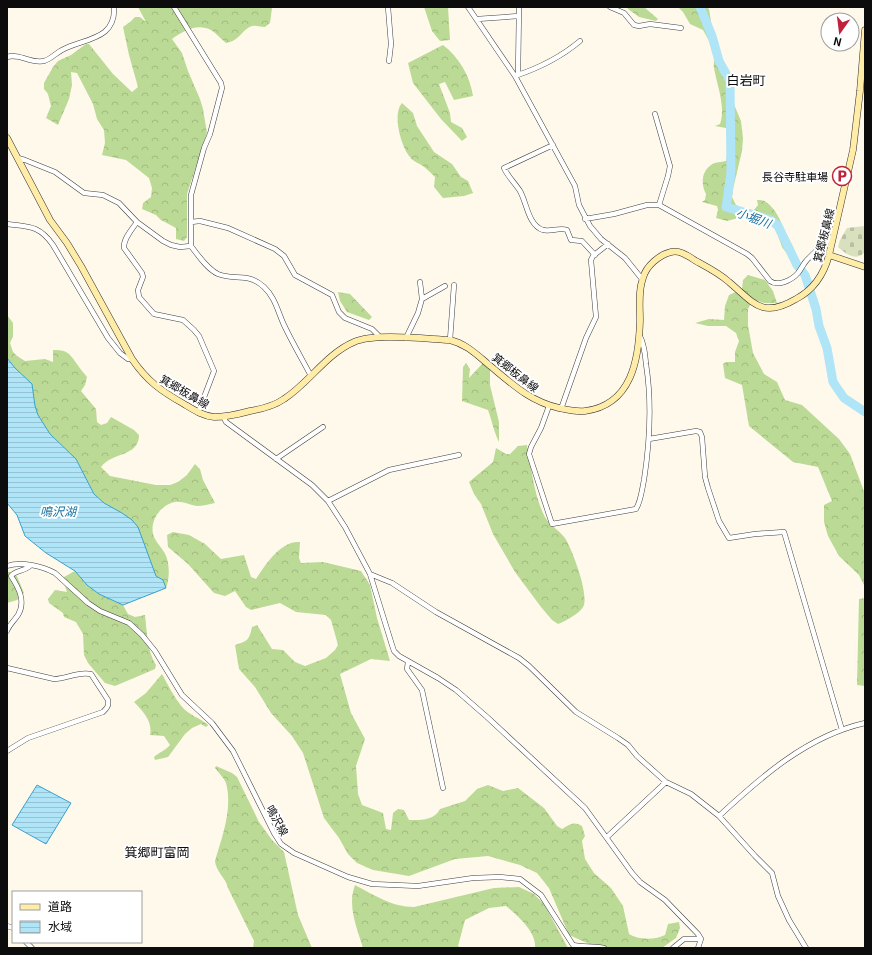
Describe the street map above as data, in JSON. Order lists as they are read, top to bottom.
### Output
{
  "streets": {
    "main road": ["箕郷板鼻線"],
    "street": ["鳴沢線"]
  },
  "districts": ["白岩町", "箕郷町富岡"],
  "water": ["小堀川", "鳴沢湖"],
  "places": {
    "parking": ["長谷寺駐車場"]
  },
  "legend": ["道路", "水域"],
  "north": "bottom"
}
